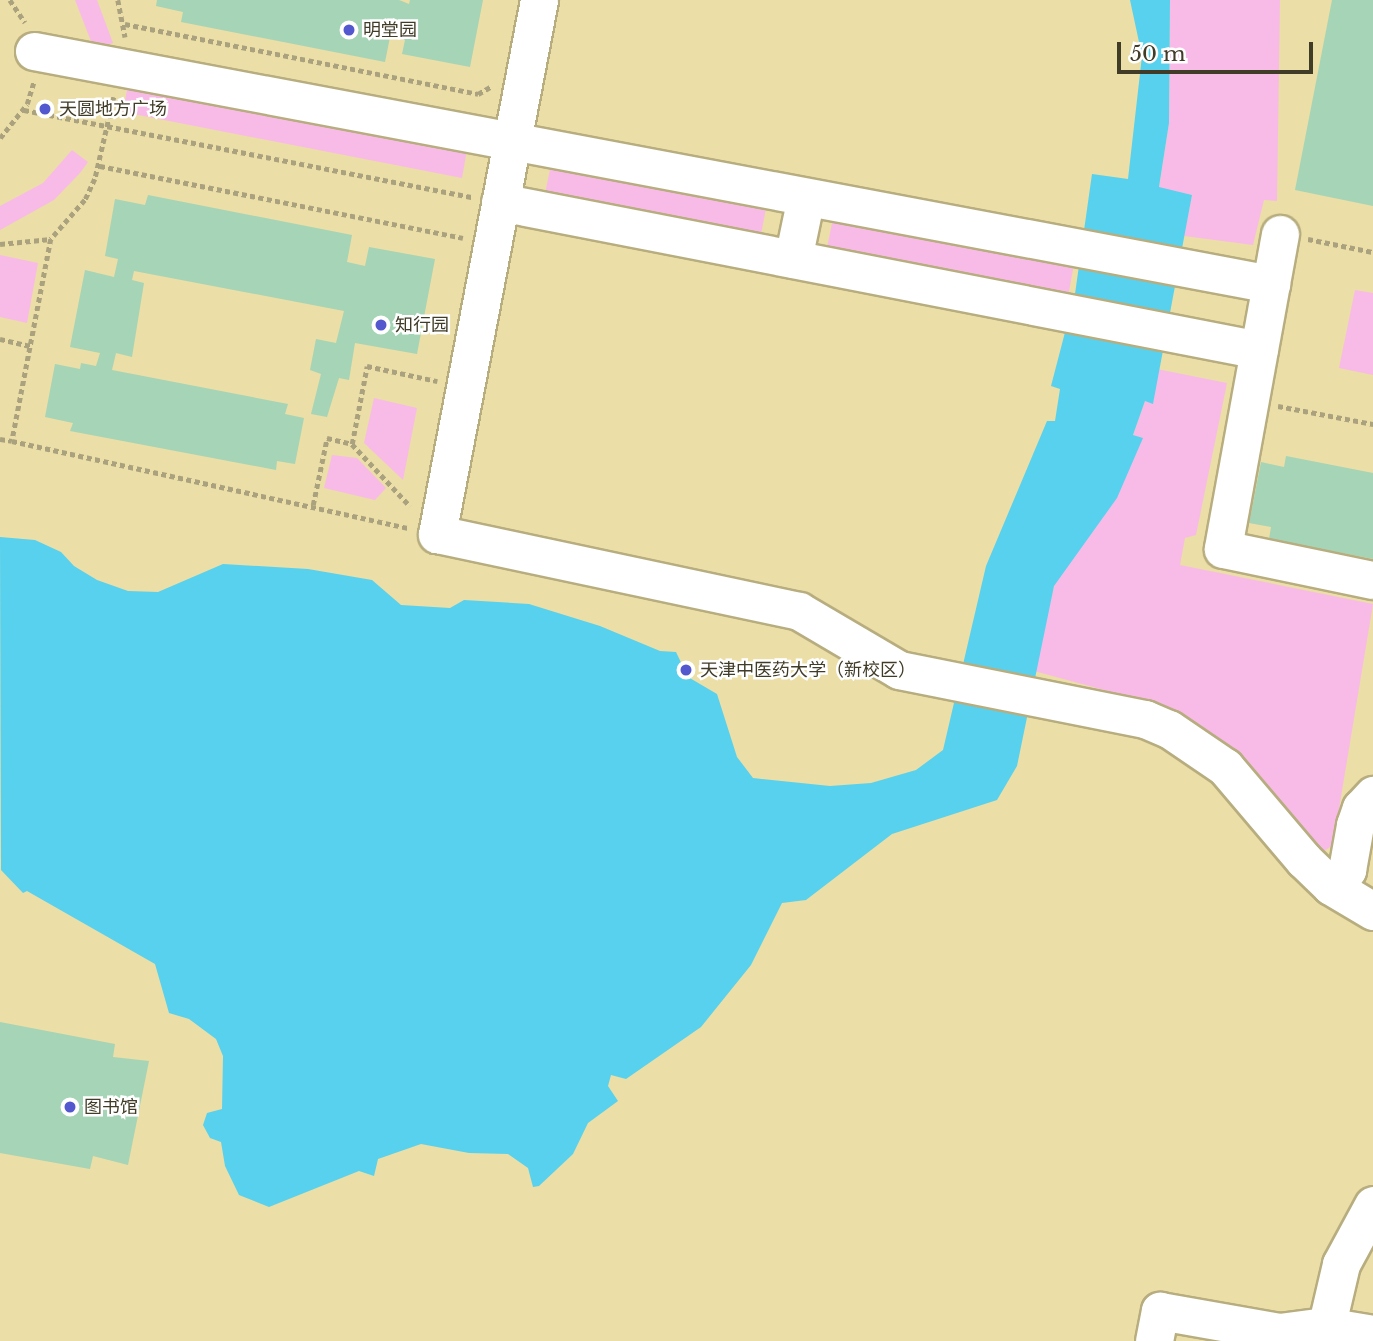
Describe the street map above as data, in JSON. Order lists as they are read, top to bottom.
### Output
{
  "places": [
    "明堂园",
    "天圆地方广场",
    "知行园",
    "天津中医药大学（新校区）",
    "图书馆"
  ],
  "scale_bar": "50 m"
}
